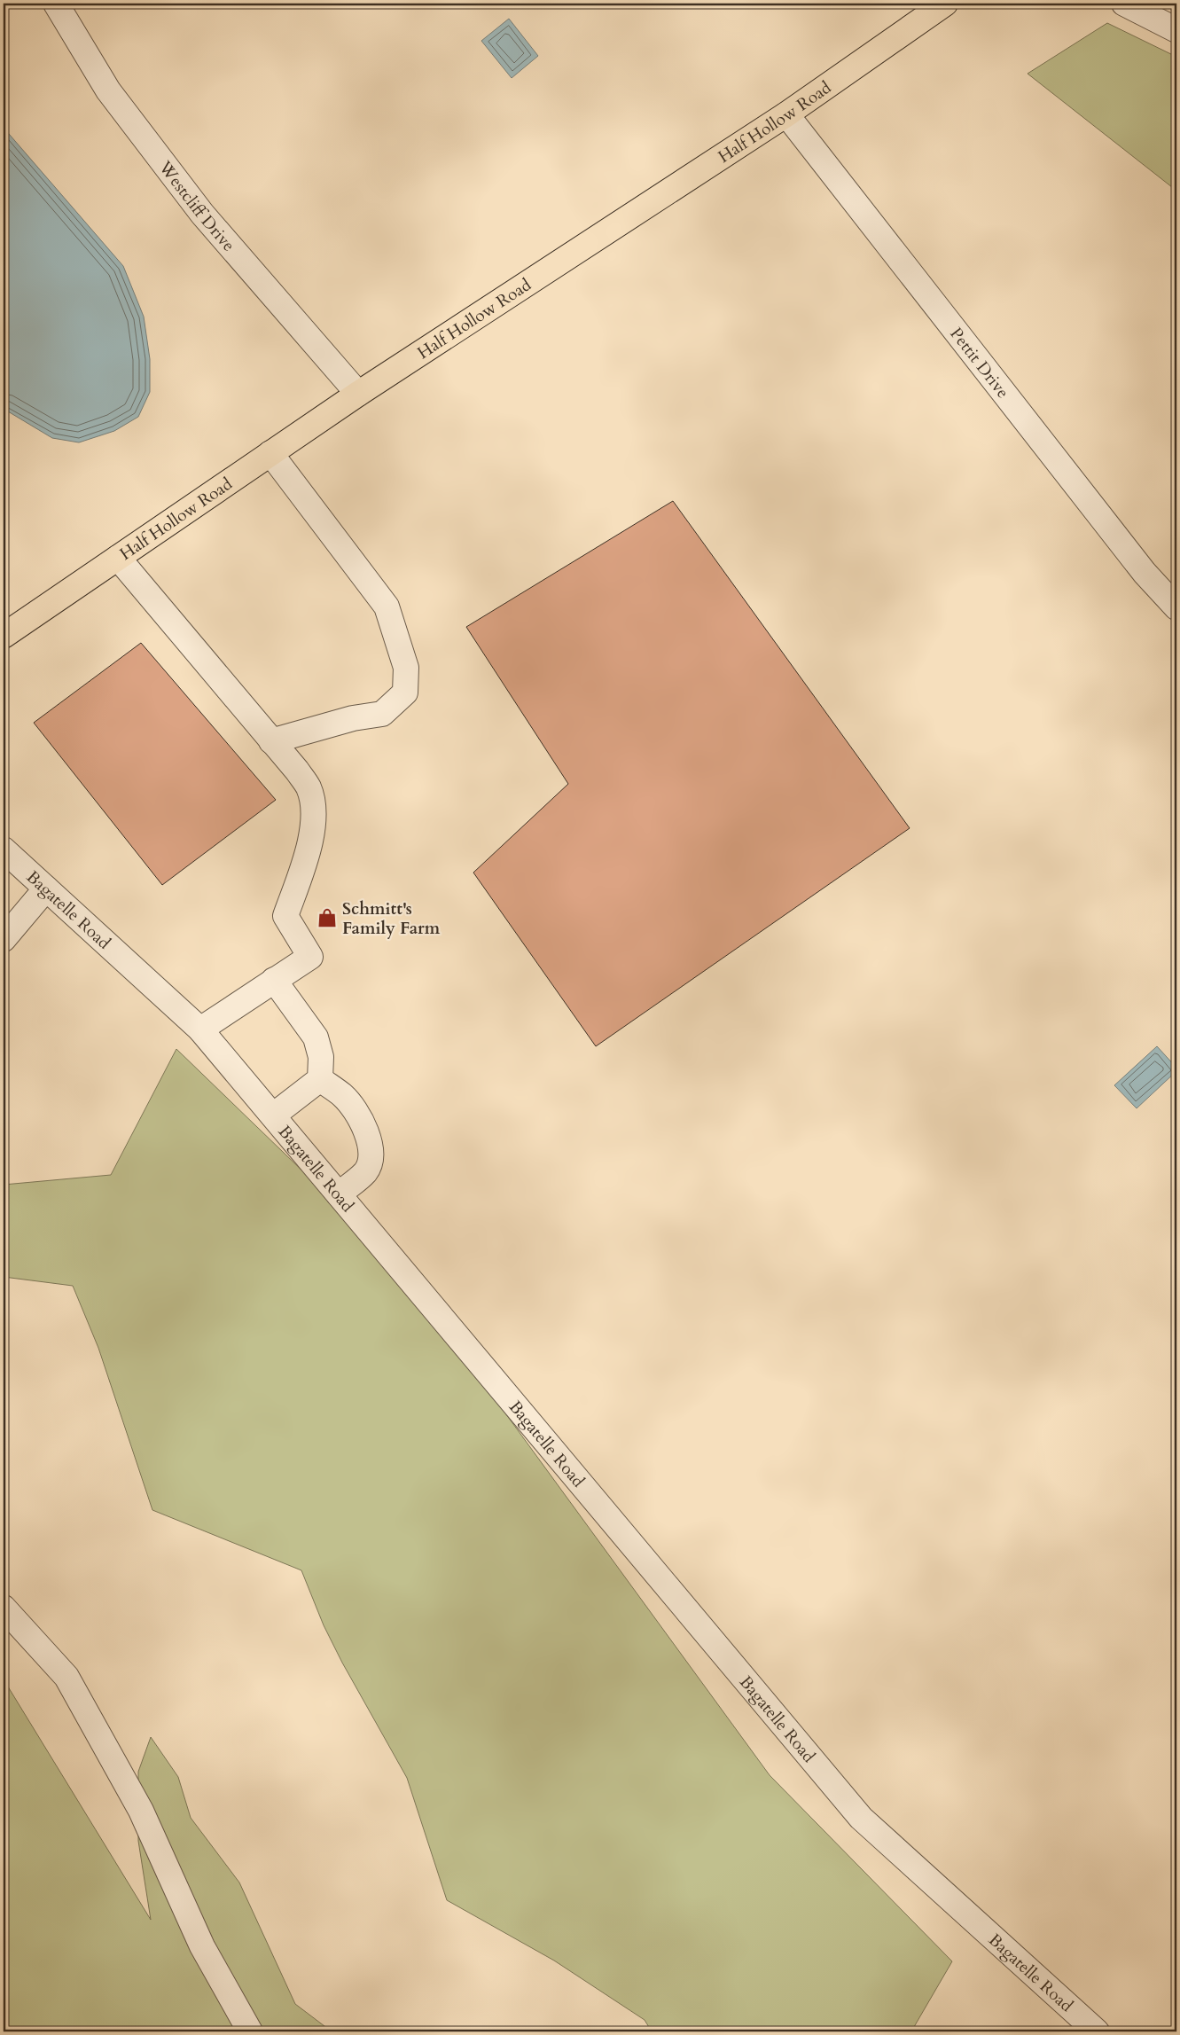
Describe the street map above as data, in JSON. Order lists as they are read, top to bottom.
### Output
{
  "streets": {
    "main road": ["Half Hollow Road"],
    "street": ["Westcliff Drive", "Pettit Drive", "Bagatelle Road"]
  },
  "crossings": [
    ["Half Hollow Road", "Westcliff Drive"],
    ["Half Hollow Road", "Pettit Drive"]
  ],
  "places": {
    "shop": ["Schmitt's Family Farm"]
  }
}
